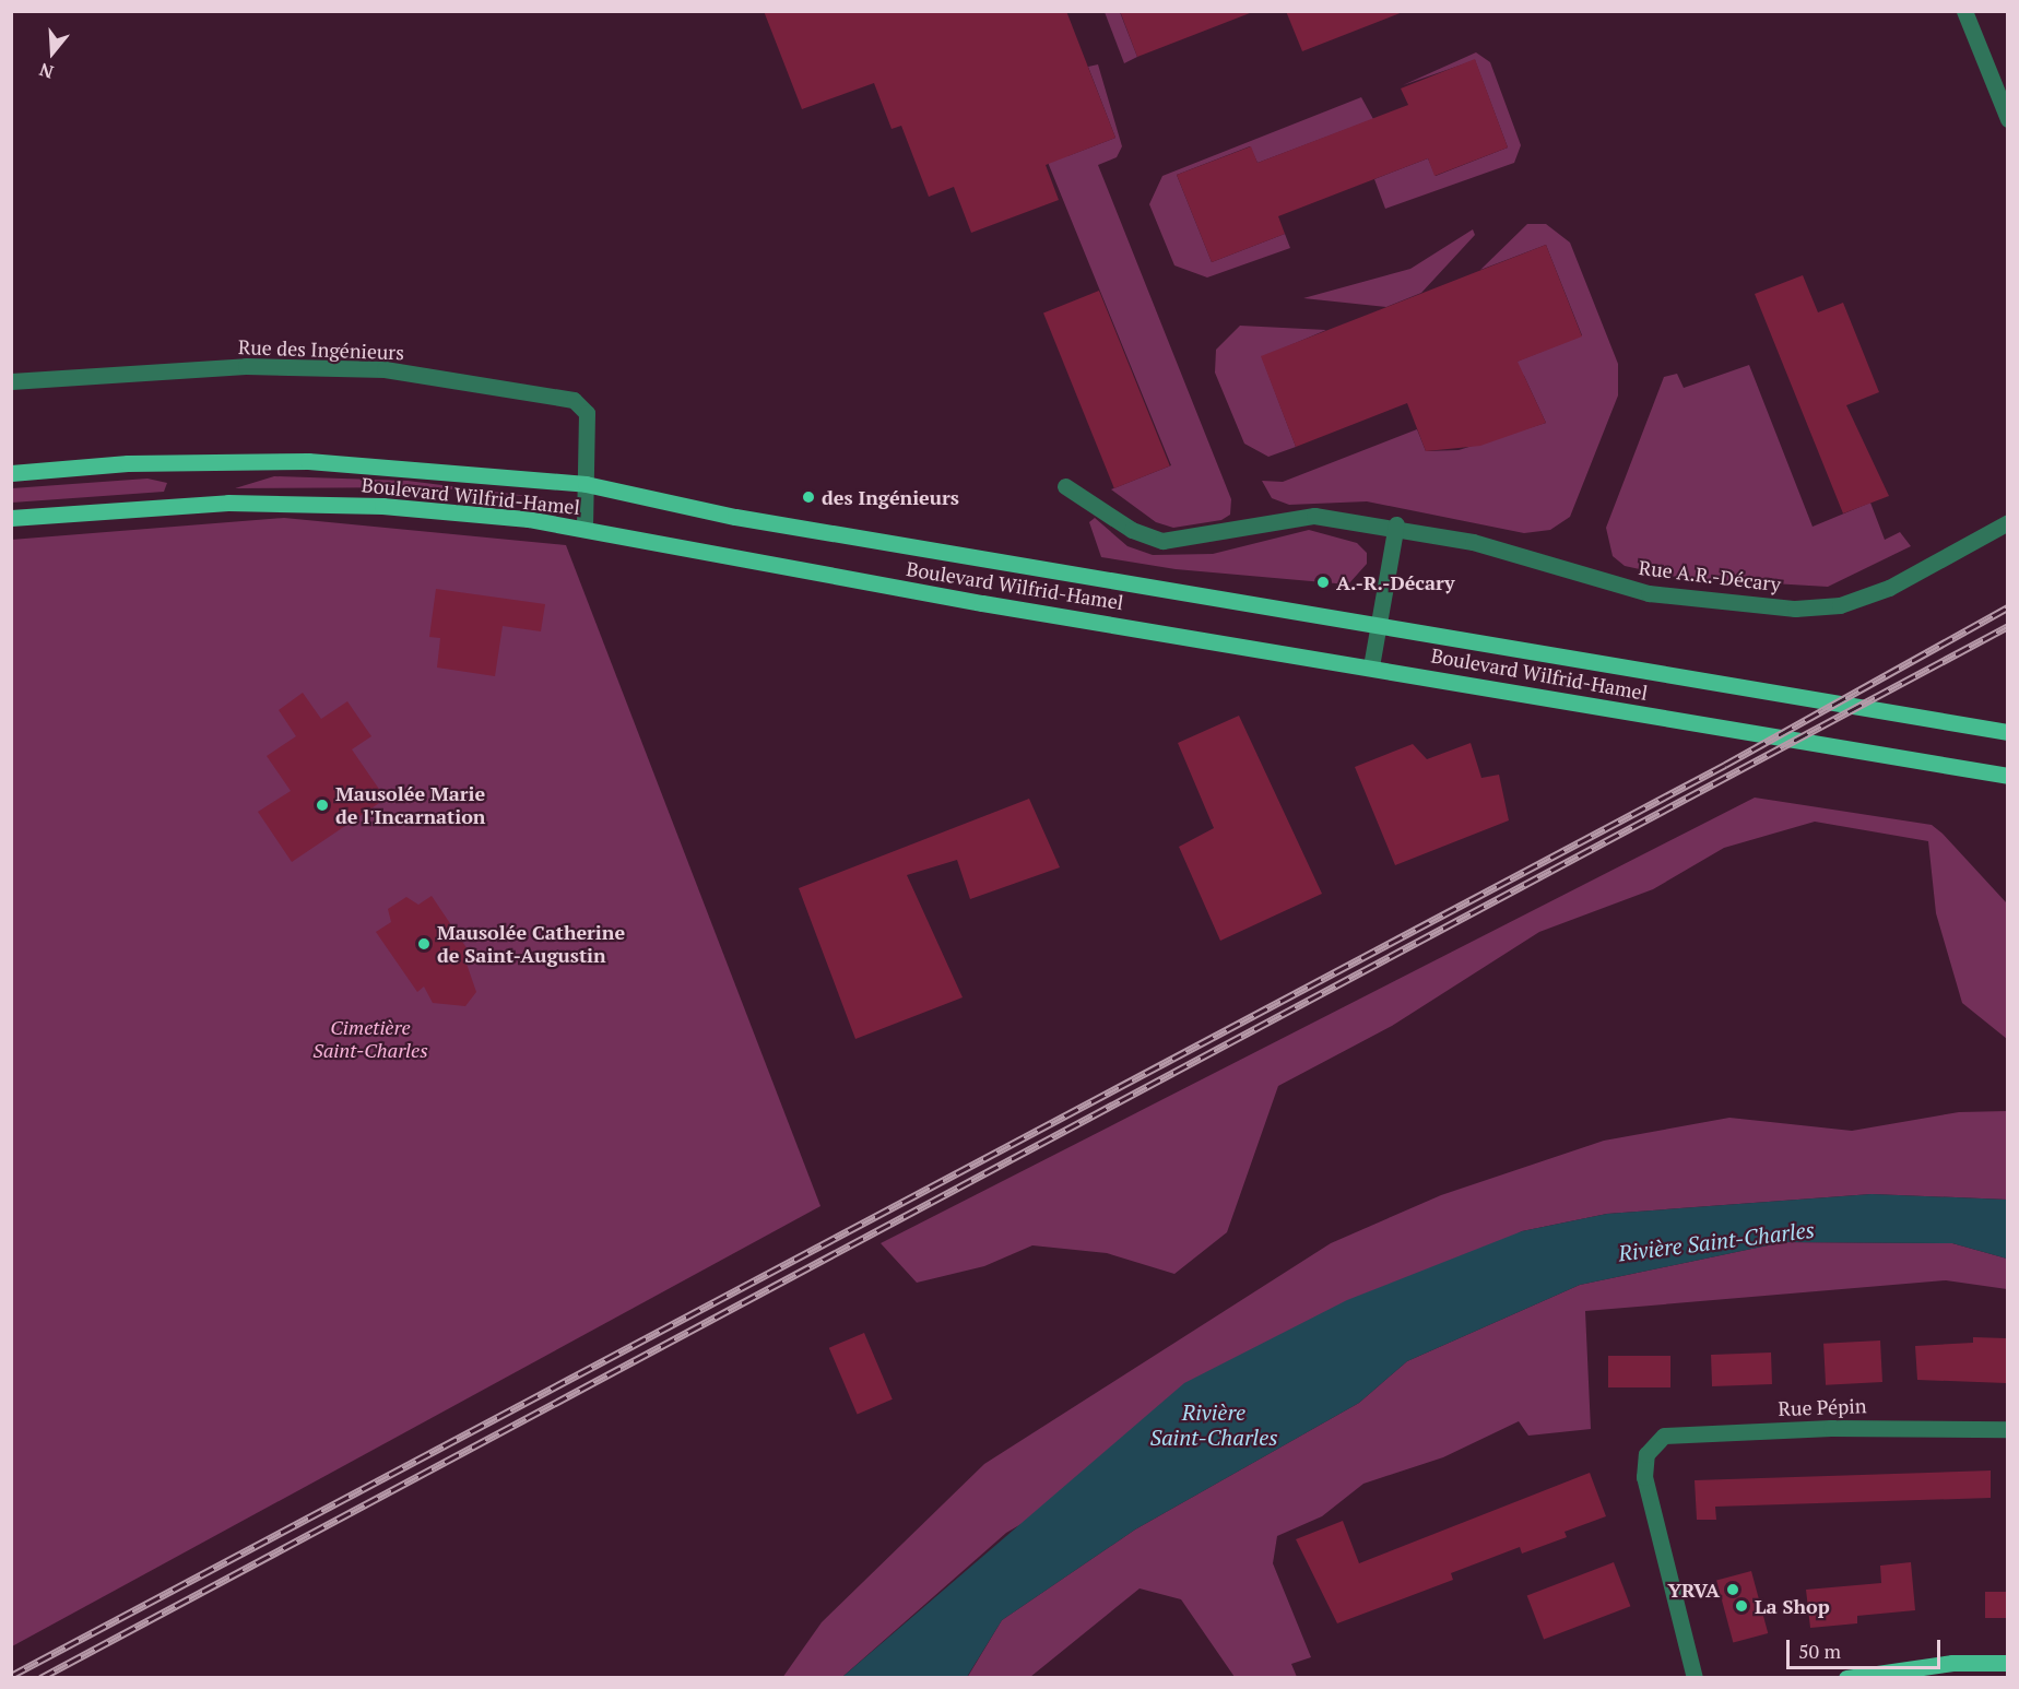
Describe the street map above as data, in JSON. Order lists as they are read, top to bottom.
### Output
{
  "streets": {
    "main road": ["Boulevard Wilfrid-Hamel"],
    "street": ["Rue des Ingénieurs", "Rue A.R.-Décary", "Rue Pépin"]
  },
  "crossings": [
    ["Rue des Ingénieurs", "Boulevard Wilfrid-Hamel"]
  ],
  "water": ["Rivière Saint-Charles"],
  "parks": ["Cimetière Saint-Charles"],
  "places": [
    "des Ingénieurs",
    "A.-R.-Décary",
    "Mausolée Marie de l'Incarnation",
    "Mausolée Catherine de Saint-Augustin",
    "YRVA",
    "La Shop"
  ],
  "scale_bar": "50 m",
  "north": "bottom"
}
